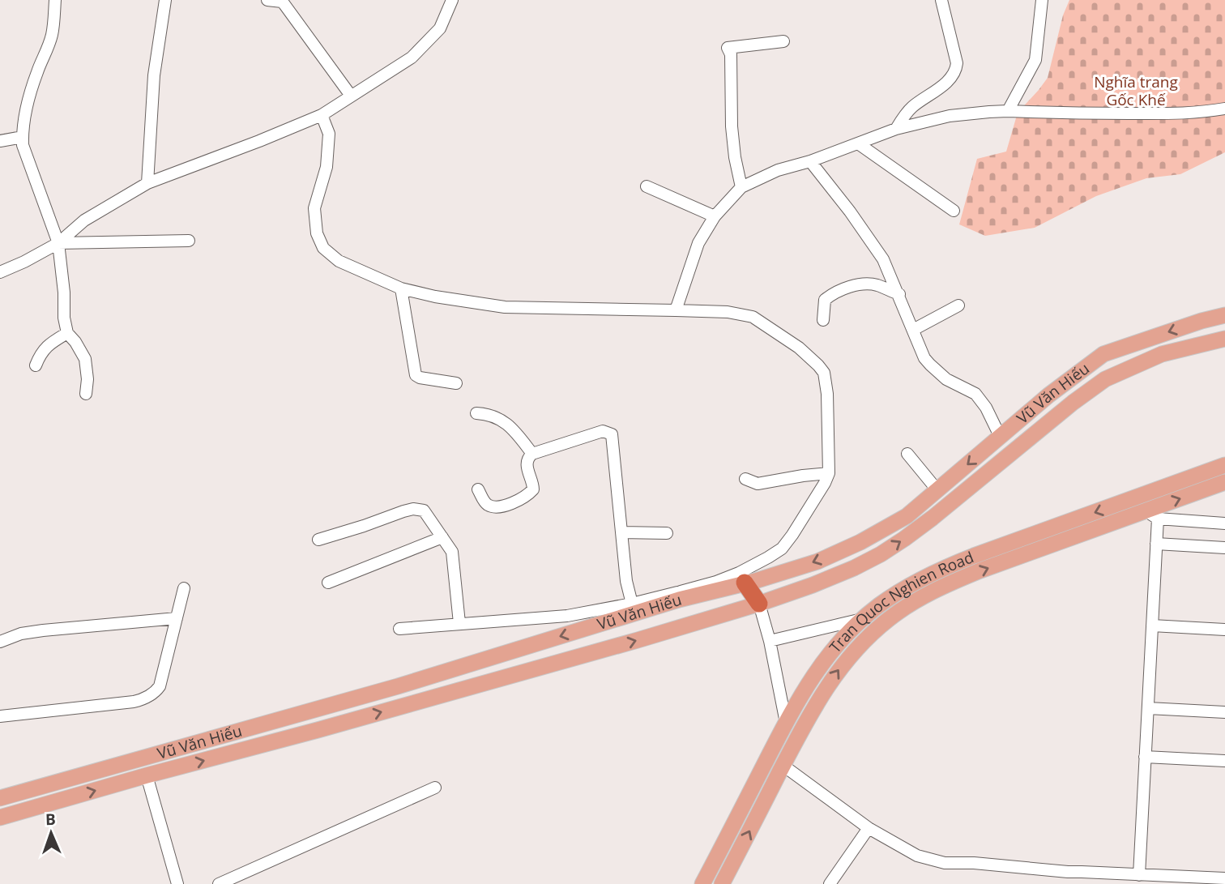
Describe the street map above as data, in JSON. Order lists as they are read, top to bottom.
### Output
{
  "streets": {
    "main road": ["Vũ Văn Hiếu", "Tran Quoc Nghien Road"]
  },
  "parks": ["Nghĩa trang Gốc Khế"],
  "north": "top"
}
